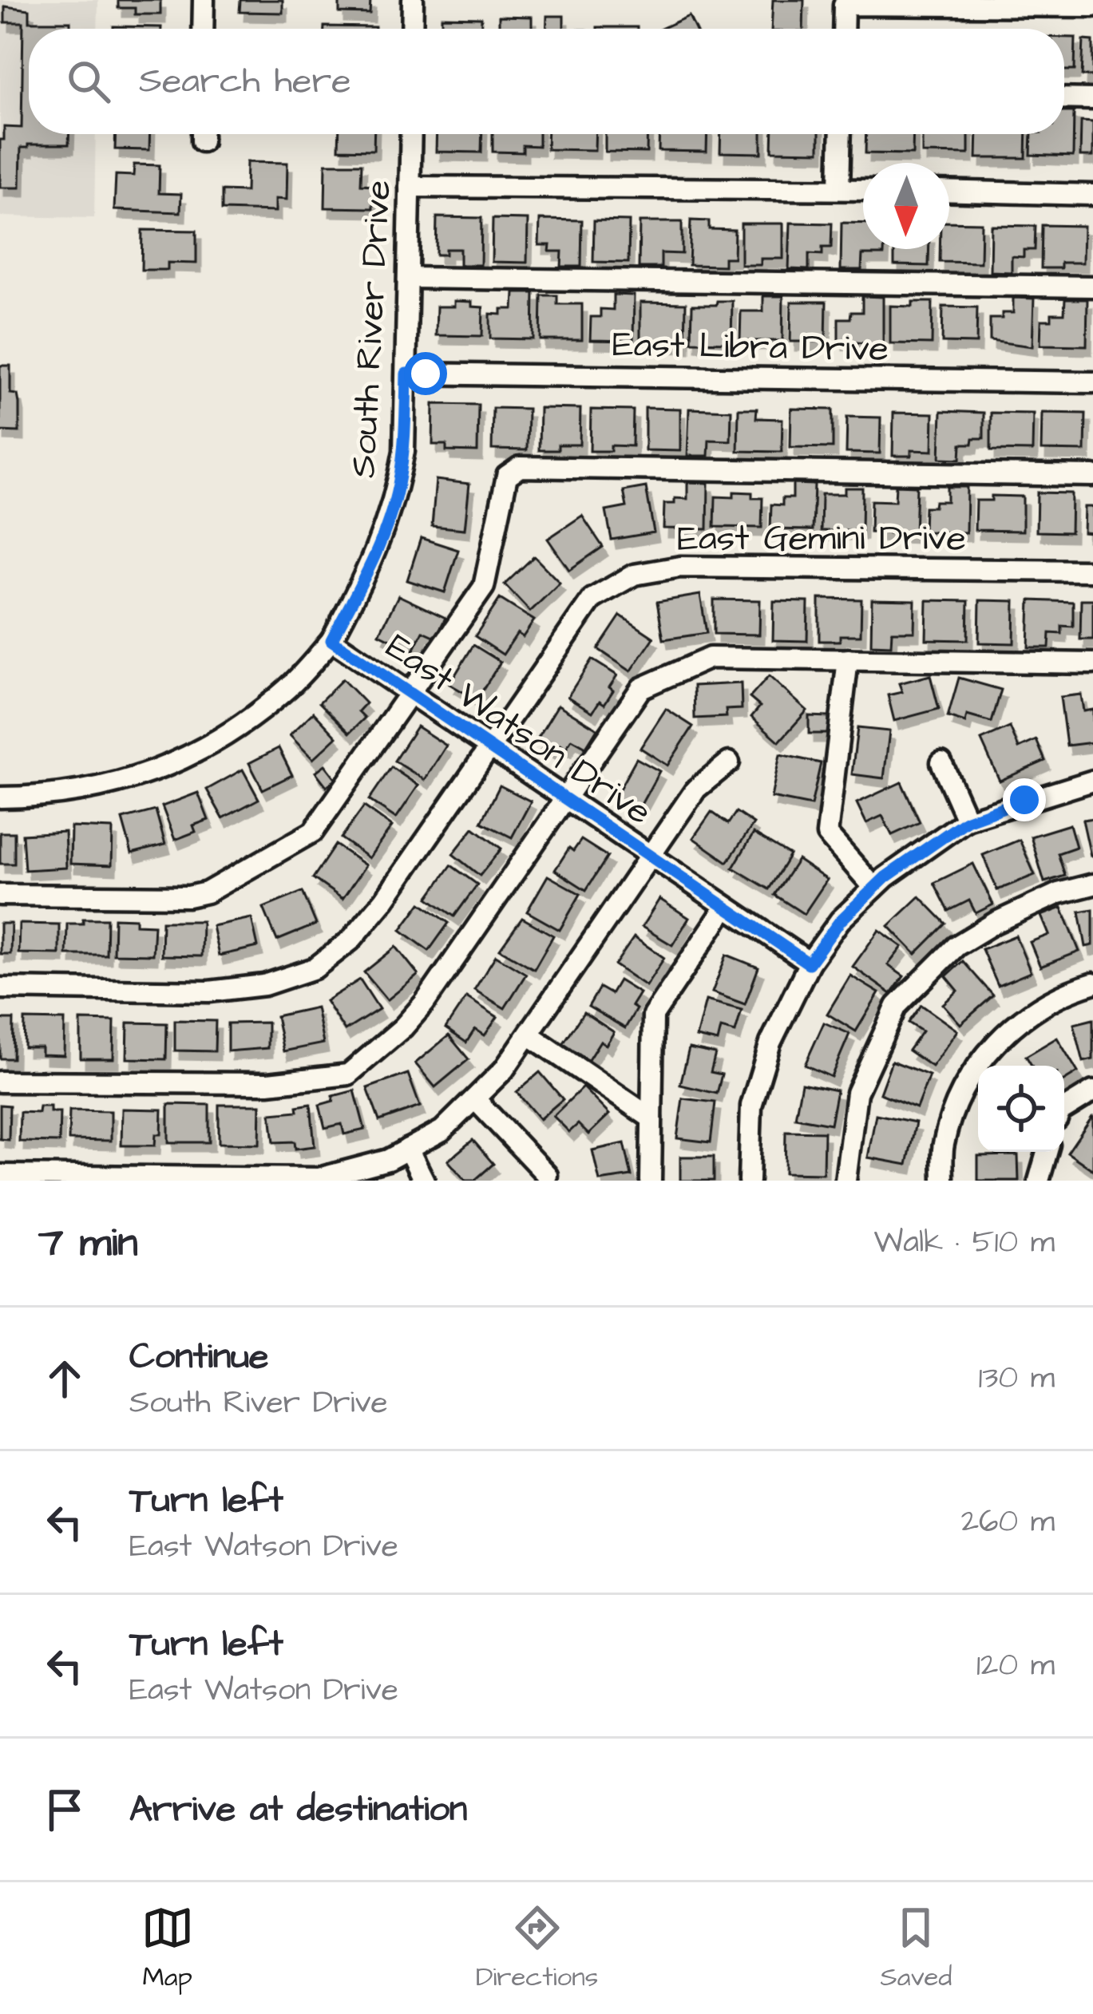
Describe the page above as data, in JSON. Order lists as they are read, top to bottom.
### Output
{
  "streets": {
    "street": [
      "South River Drive",
      "East Libra Drive",
      "East Gemini Drive",
      "East Watson Drive"
    ]
  },
  "crossings": [
    ["South River Drive", "East Libra Drive"],
    ["South River Drive", "East Watson Drive"],
    ["East Gemini Drive", "East Watson Drive"]
  ],
  "north": "bottom",
  "page": {
    "search": "Search here",
    "heading": ["7 min", "Walk · 510 m"],
    "list": [
      ["Continue", "South River Drive", "130 m"],
      ["Turn left", "East Watson Drive", "260 m"],
      ["Turn left", "East Watson Drive", "120 m"],
      "Arrive at destination"
    ],
    "nav": ["Map", "Directions", "Saved"]
  }
}
